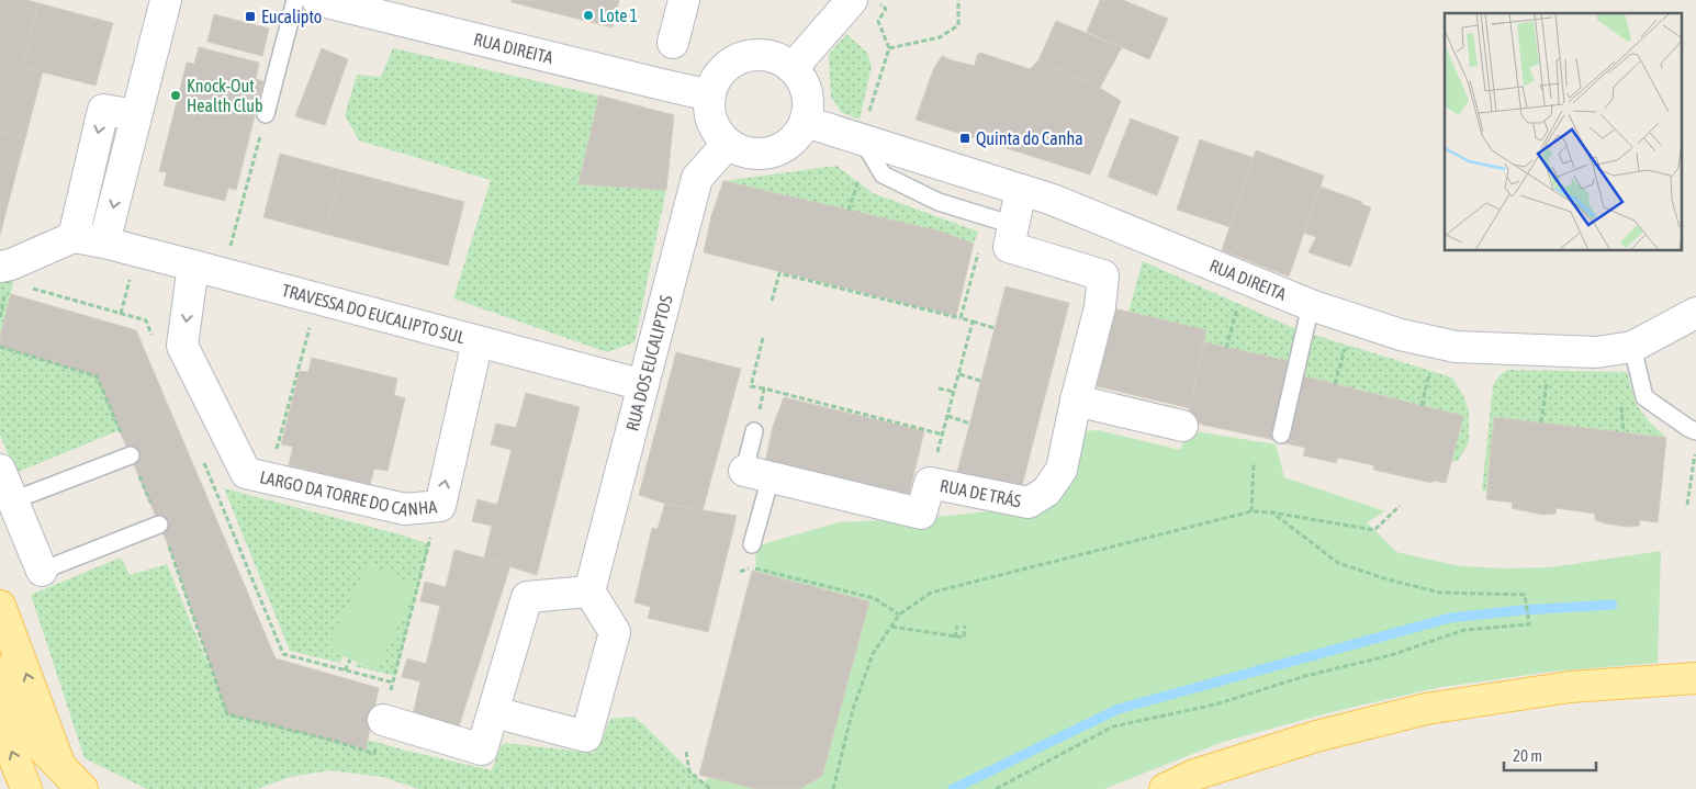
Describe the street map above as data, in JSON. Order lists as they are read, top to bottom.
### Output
{
  "streets": {
    "street": [
      "RUA DIREITA",
      "TRAVESSA DO EUCALIPTO SUL",
      "RUA DOS EUCALIPTOS",
      "LARGO DA TORRE DO CANHA",
      "RUA DE TRÁS"
    ]
  },
  "crossings": [
    ["RUA DIREITA", "RUA DOS EUCALIPTOS"],
    ["RUA DIREITA", "RUA DE TRÁS"],
    ["TRAVESSA DO EUCALIPTO SUL", "RUA DOS EUCALIPTOS"],
    ["TRAVESSA DO EUCALIPTO SUL", "LARGO DA TORRE DO CANHA"]
  ],
  "places": {
    "other": ["Lote 1", "Knock-Out Health Club"],
    "transit": ["Eucalipto", "Quinta do Canha"]
  },
  "scale_bar": "20 m"
}
